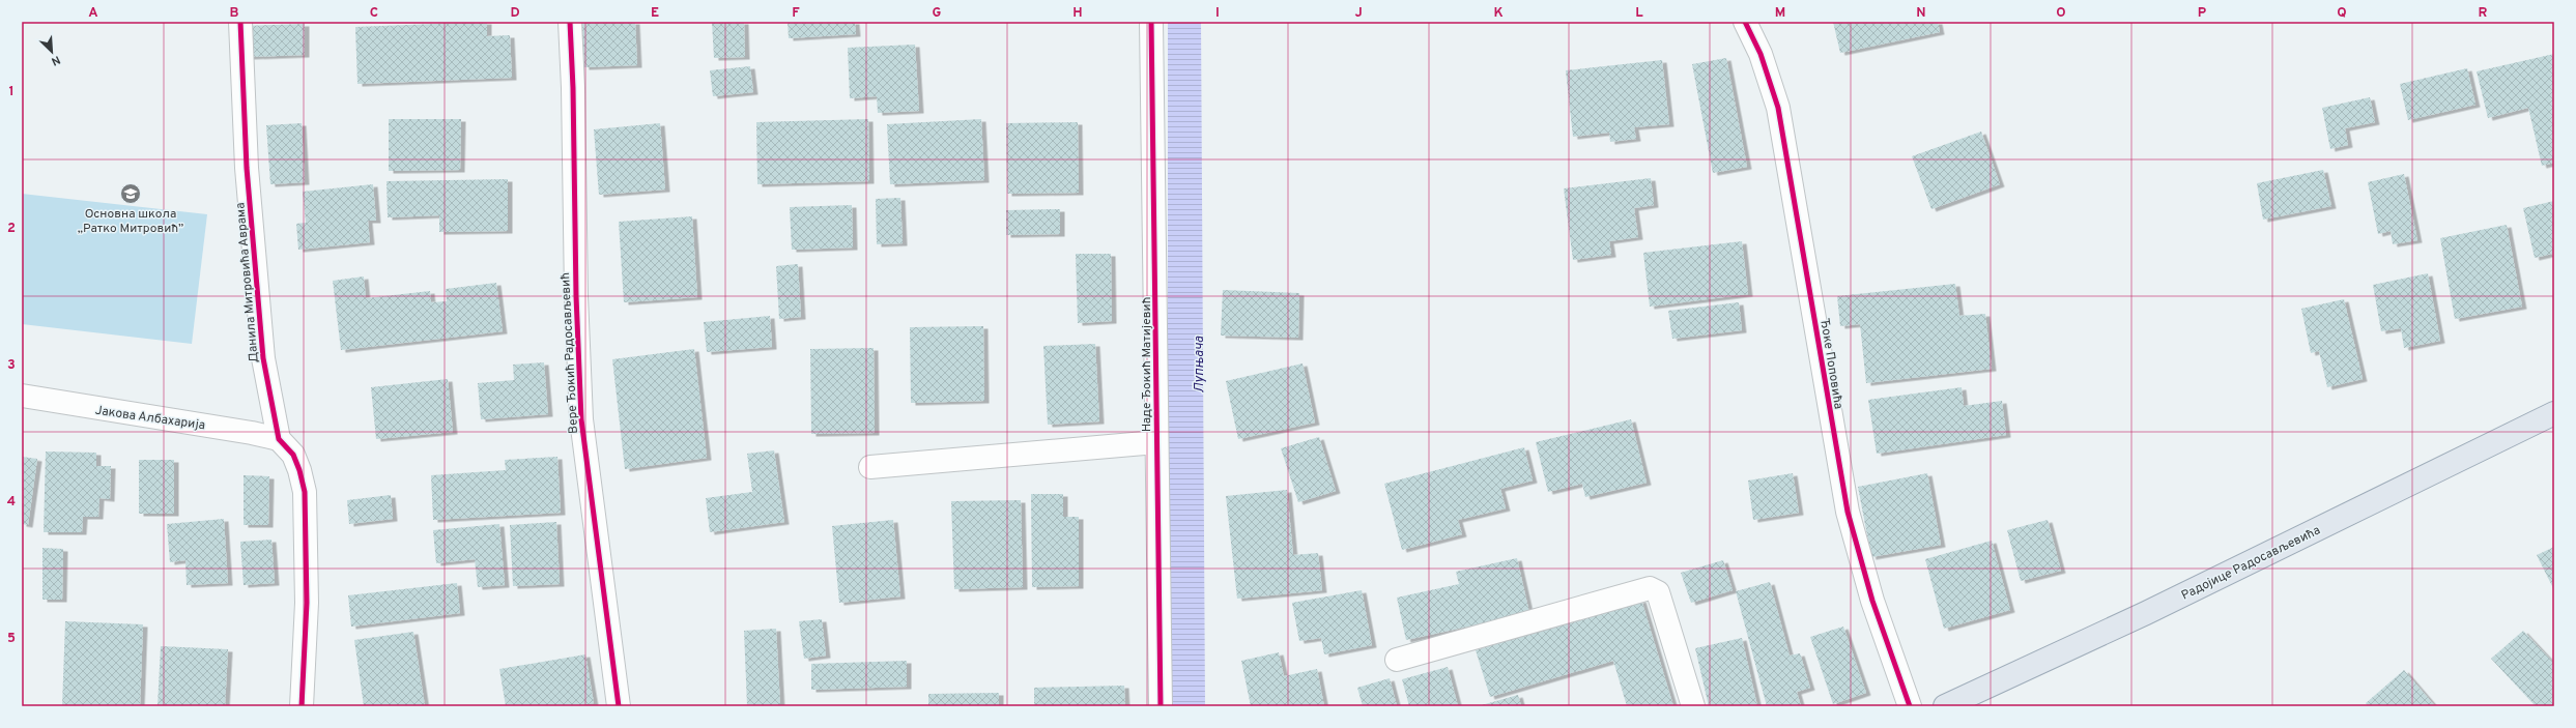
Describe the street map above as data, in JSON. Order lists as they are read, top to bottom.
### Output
{
  "streets": {
    "main road": ["Радојице Радосављевића"],
    "street": [
      "Данила Митровића Аврама",
      "Вере Ђокић Радосављевић",
      "Ђоке Поповића",
      "Наде Ђокић Матијевић",
      "Јакова Албахарија"
    ]
  },
  "crossings": [
    ["Данила Митровића Аврама", "Јакова Албахарија"]
  ],
  "water": ["Лупњача"],
  "places": {
    "school or university": ["Основна школа „Ратко Митровић”"]
  },
  "north": "bottom right",
  "grid": {
    "columns": [
      "A",
      "B",
      "C",
      "D",
      "E",
      "F",
      "G",
      "H",
      "I",
      "J",
      "K",
      "L",
      "M",
      "N",
      "O",
      "P",
      "Q",
      "R"
    ],
    "rows": [
      "1",
      "2",
      "3",
      "4",
      "5"
    ]
  }
}
